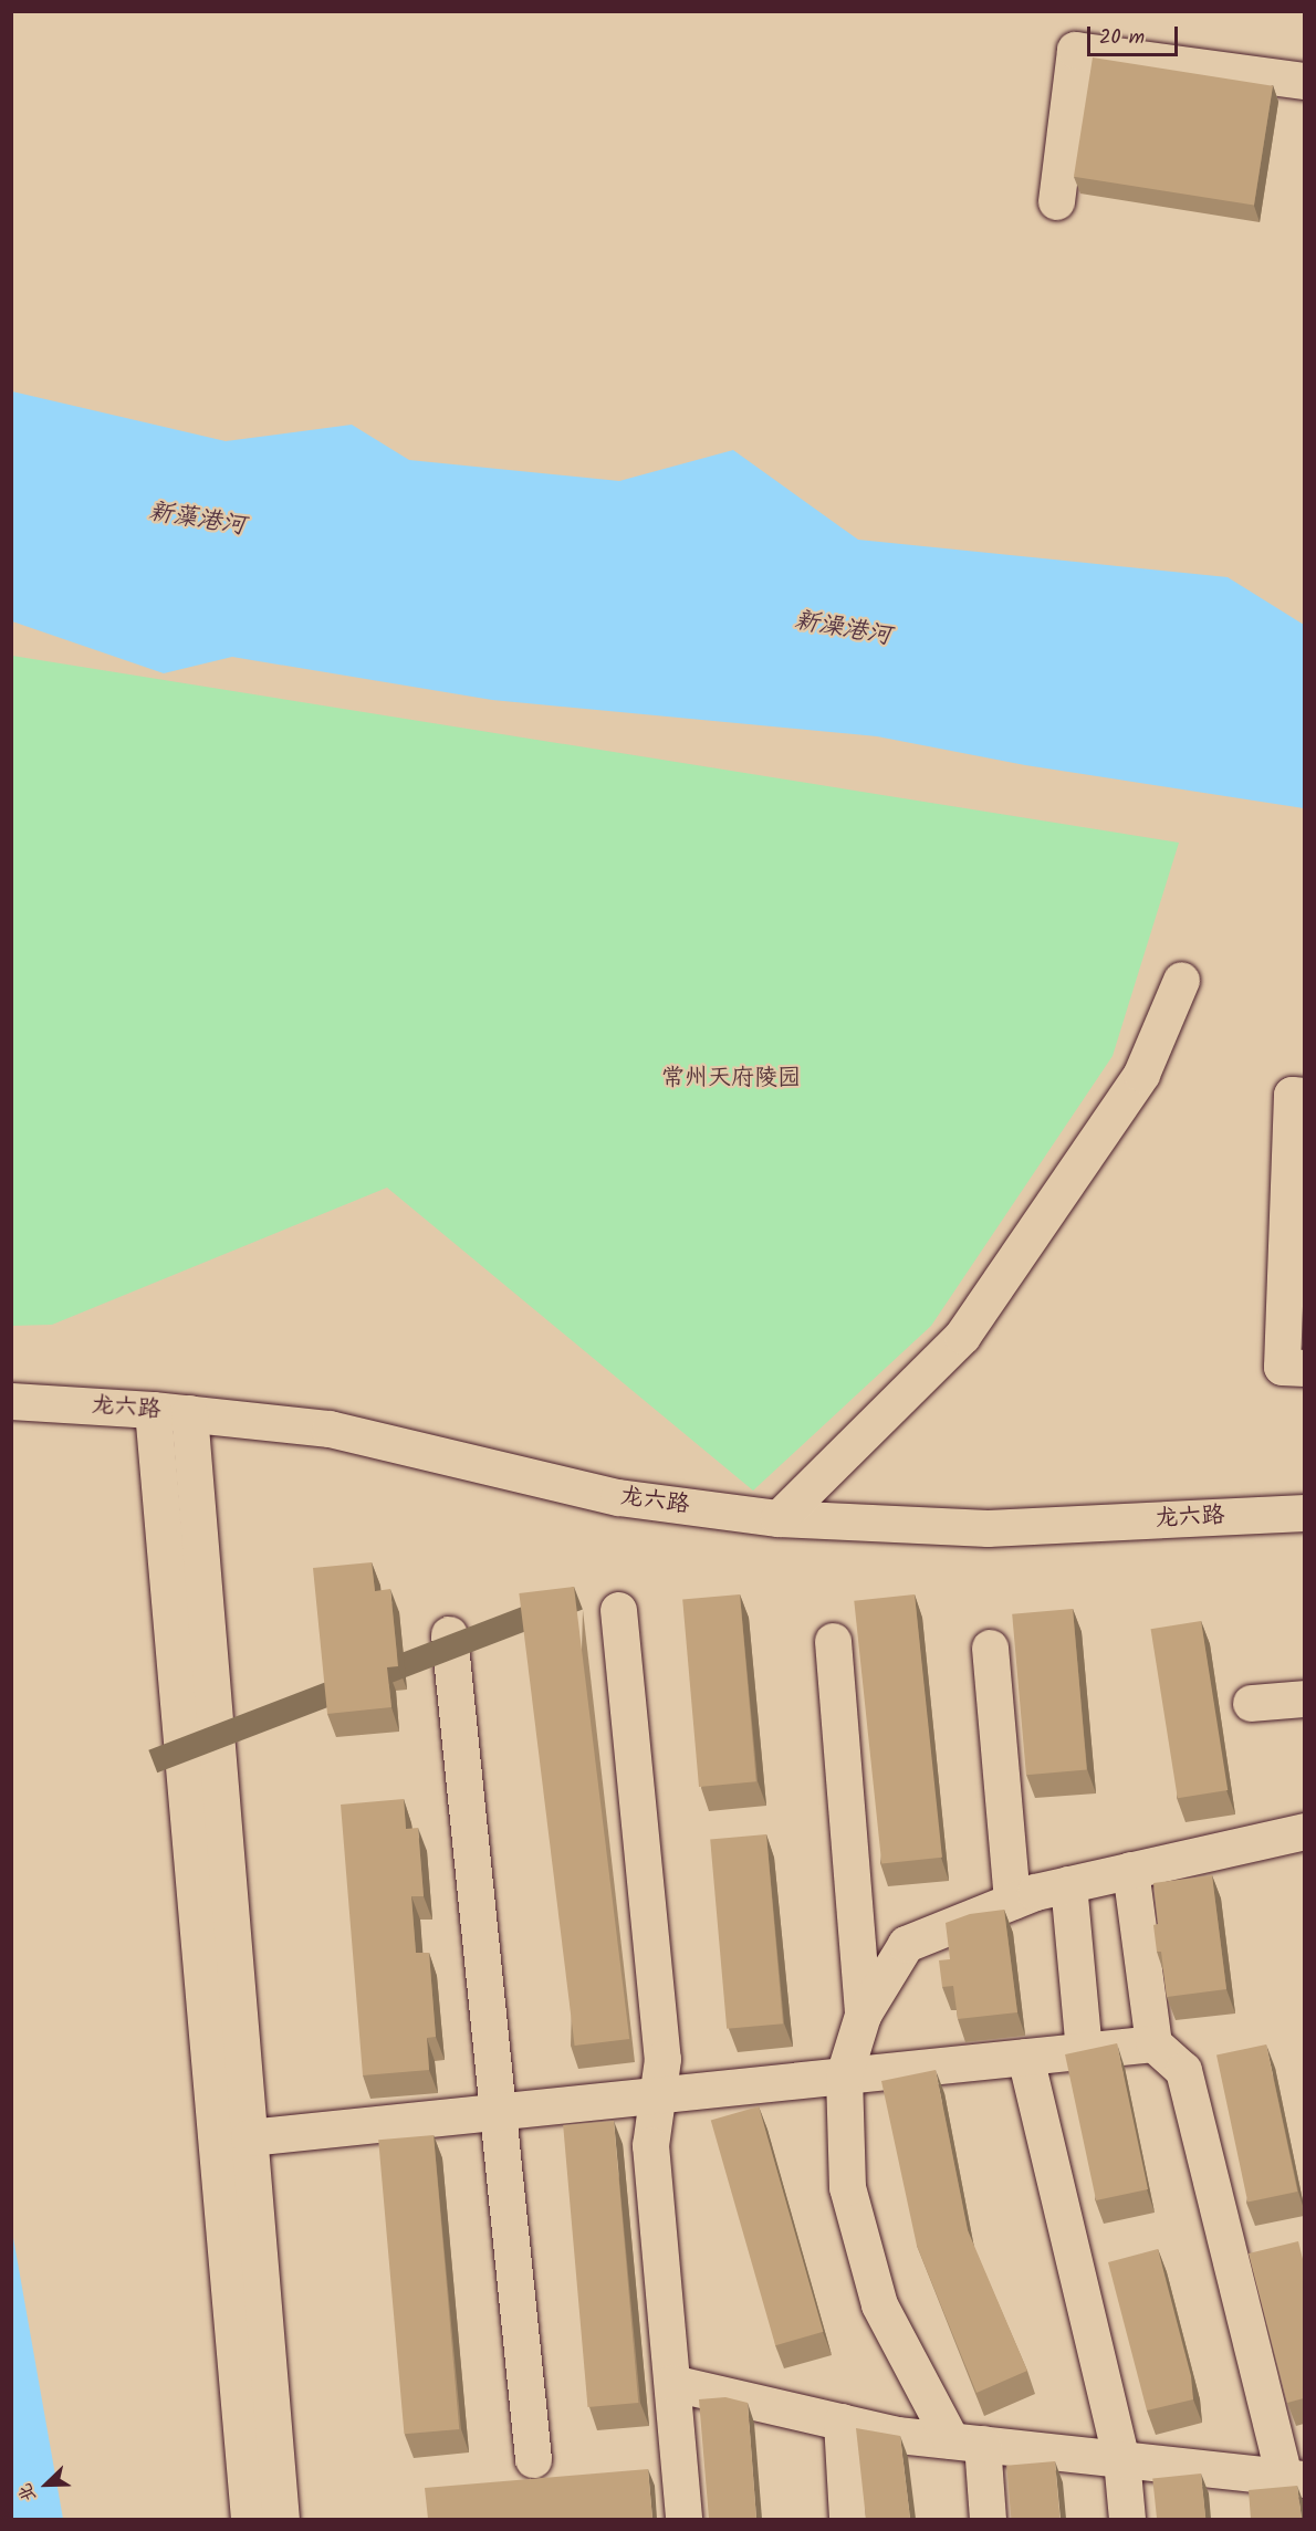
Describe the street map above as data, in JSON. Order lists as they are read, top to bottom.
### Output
{
  "streets": {
    "street": ["龙六路"]
  },
  "water": ["新藻港河", "新澡港河"],
  "parks": ["常州天府陵园"],
  "scale_bar": "20 m",
  "north": "bottom left"
}
